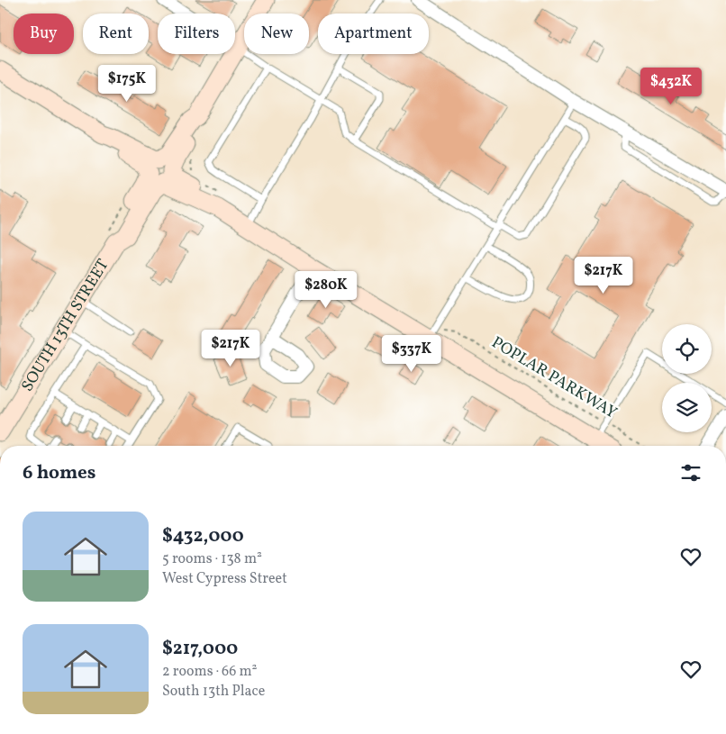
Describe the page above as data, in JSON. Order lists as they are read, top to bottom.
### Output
{
  "streets": {
    "street": ["SOUTH 13TH STREET"],
    "path": ["POPLAR PARKWAY"]
  },
  "page": {
    "chip": [
      "Buy",
      "Rent",
      "Filters",
      "New",
      "Apartment"
    ],
    "price": [
      "$175K",
      "$432K",
      "$217K",
      "$280K",
      "$217K",
      "$337K"
    ],
    "heading": "6 homes",
    "list": [
      {
        "name": "$432,000",
        "note": "5 rooms · 138 m² · West Cypress Street"
      },
      {
        "name": "$217,000",
        "note": "2 rooms · 66 m² · South 13th Place"
      }
    ]
  }
}
